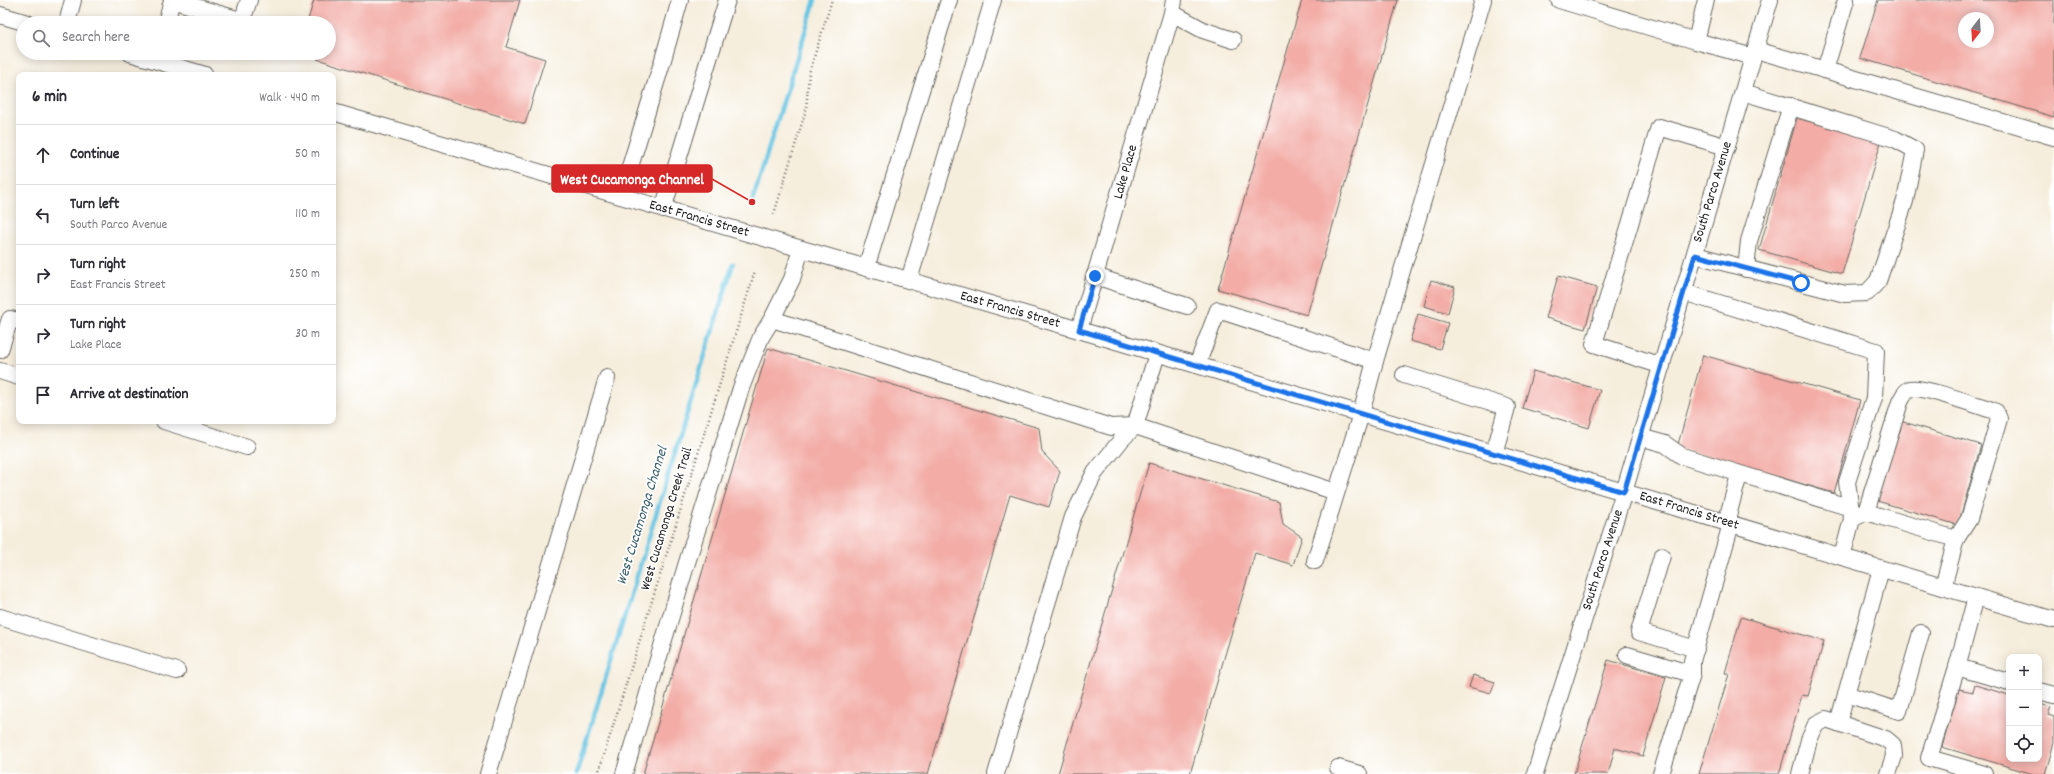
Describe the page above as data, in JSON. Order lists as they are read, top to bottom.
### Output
{
  "streets": {
    "street": ["Lake Place", "South Parco Avenue", "East Francis Street"],
    "path": ["West Cucamonga Creek Trail"]
  },
  "crossings": [
    ["Lake Place", "East Francis Street"],
    ["South Parco Avenue", "East Francis Street"]
  ],
  "water": ["West Cucamonga Channel"],
  "places": ["West Cucamonga Channel"],
  "north": "bottom",
  "page": {
    "search": "Search here",
    "heading": ["6 min", "Walk · 440 m"],
    "list": [
      ["Continue", "50 m"],
      ["Turn left", "South Parco Avenue", "110 m"],
      ["Turn right", "East Francis Street", "250 m"],
      ["Turn right", "Lake Place", "30 m"],
      "Arrive at destination"
    ],
    "map_buttons": ["+", "−"]
  }
}
